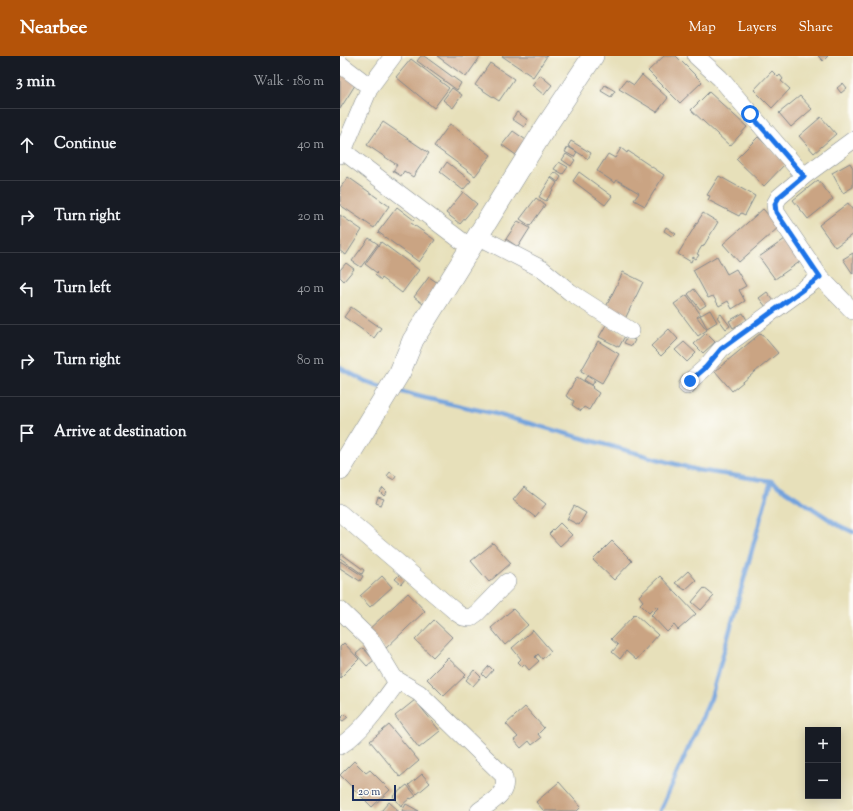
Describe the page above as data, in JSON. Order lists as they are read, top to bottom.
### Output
{
  "scale_bar": "20 m",
  "page": {
    "header": "Nearbee",
    "nav": ["Map", "Layers", "Share"],
    "heading": ["3 min", "Walk · 180 m"],
    "list": [
      ["Continue", "40 m"],
      ["Turn right", "20 m"],
      ["Turn left", "40 m"],
      ["Turn right", "80 m"],
      "Arrive at destination"
    ],
    "map_buttons": ["+", "−"],
    "scale": "20 m"
  }
}
